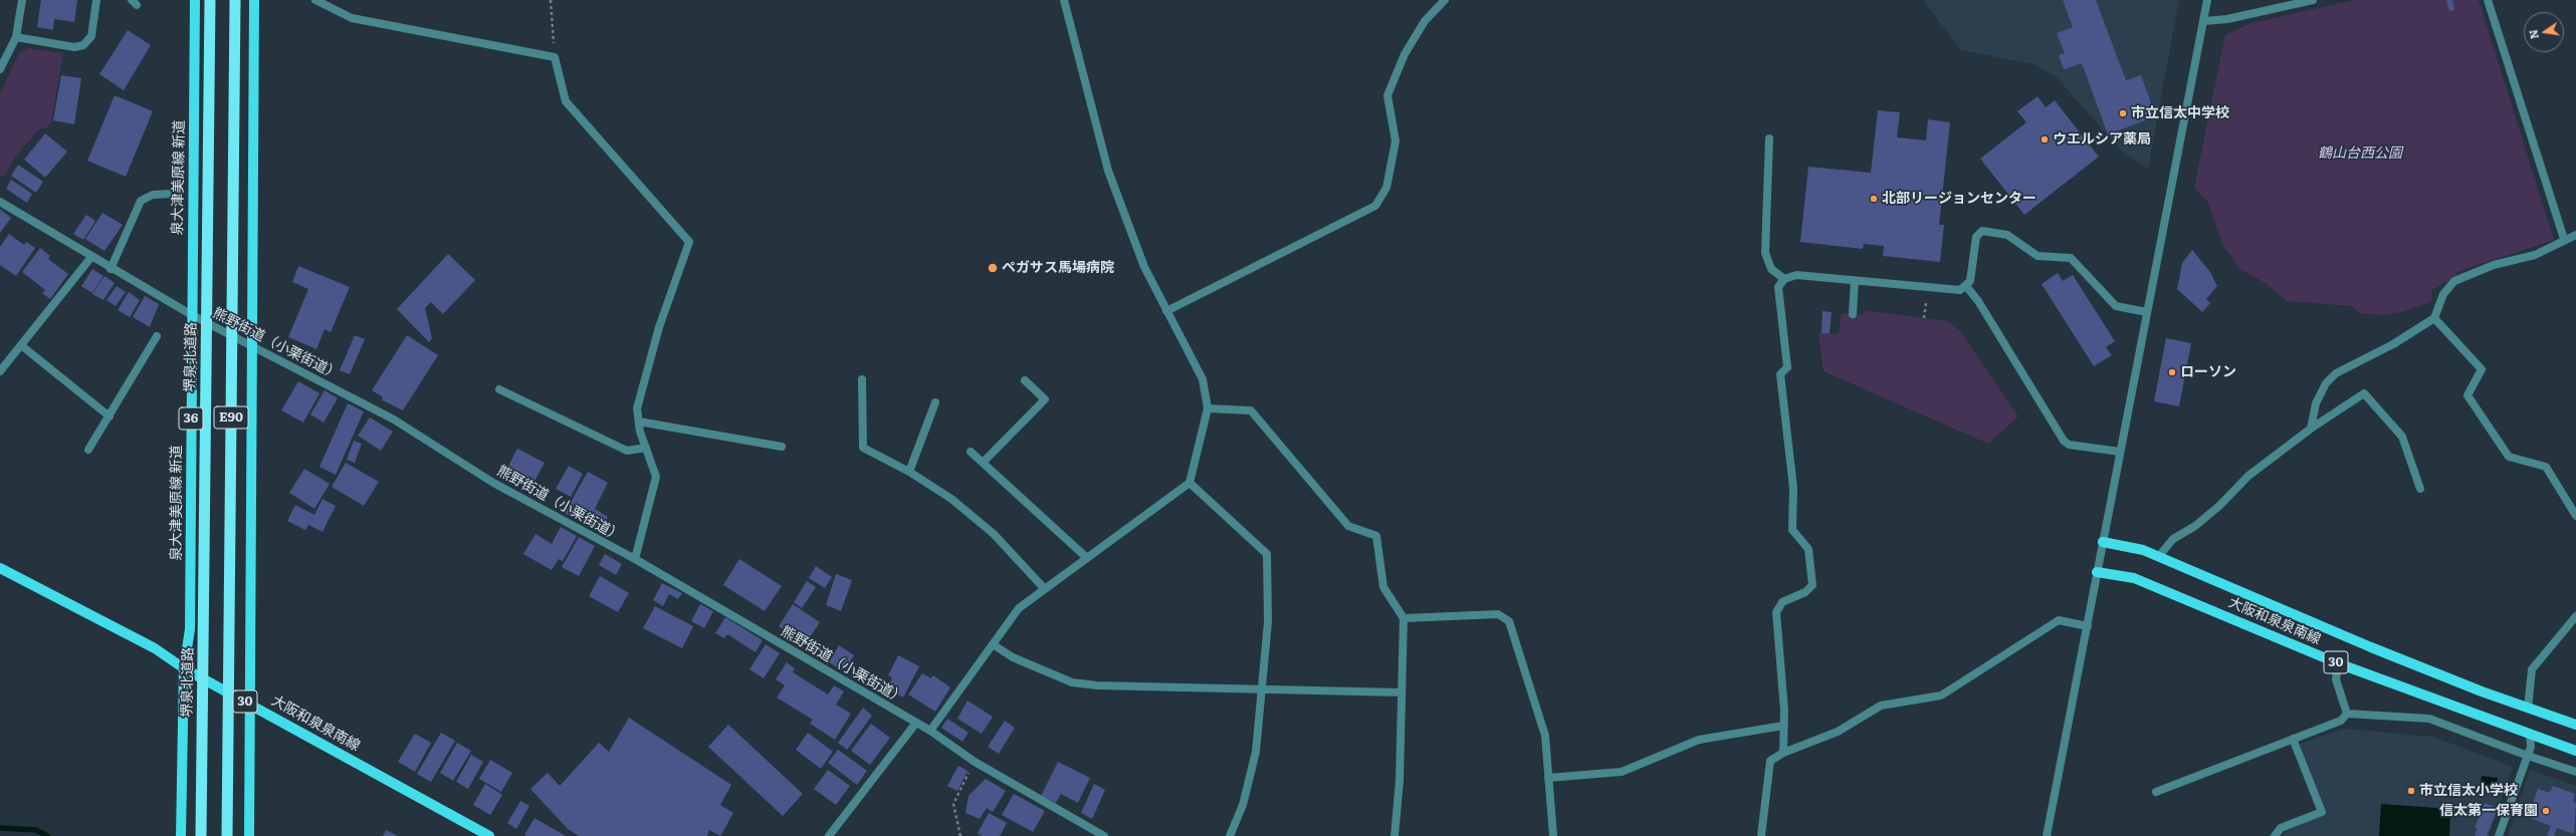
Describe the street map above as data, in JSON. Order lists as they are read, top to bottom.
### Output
{
  "streets": {
    "highway": ["堺泉北道路", "E90"],
    "main road": [
      "泉大津美原線 新道",
      "36",
      "大阪和泉泉南線",
      "30"
    ],
    "street": ["熊野街道（小栗街道）"]
  },
  "crossings": [
    ["泉大津美原線 新道", "熊野街道（小栗街道）"],
    ["泉大津美原線 新道", "大阪和泉泉南線"]
  ],
  "parks": ["鶴山台西公園"],
  "places": [
    "市立信太中学校",
    "ウエルシア薬局",
    "北部リージョンセンター",
    "ペガサス馬場病院",
    "ローソン",
    "市立信太小学校",
    "信太第一保育園"
  ],
  "north": "left"
}
